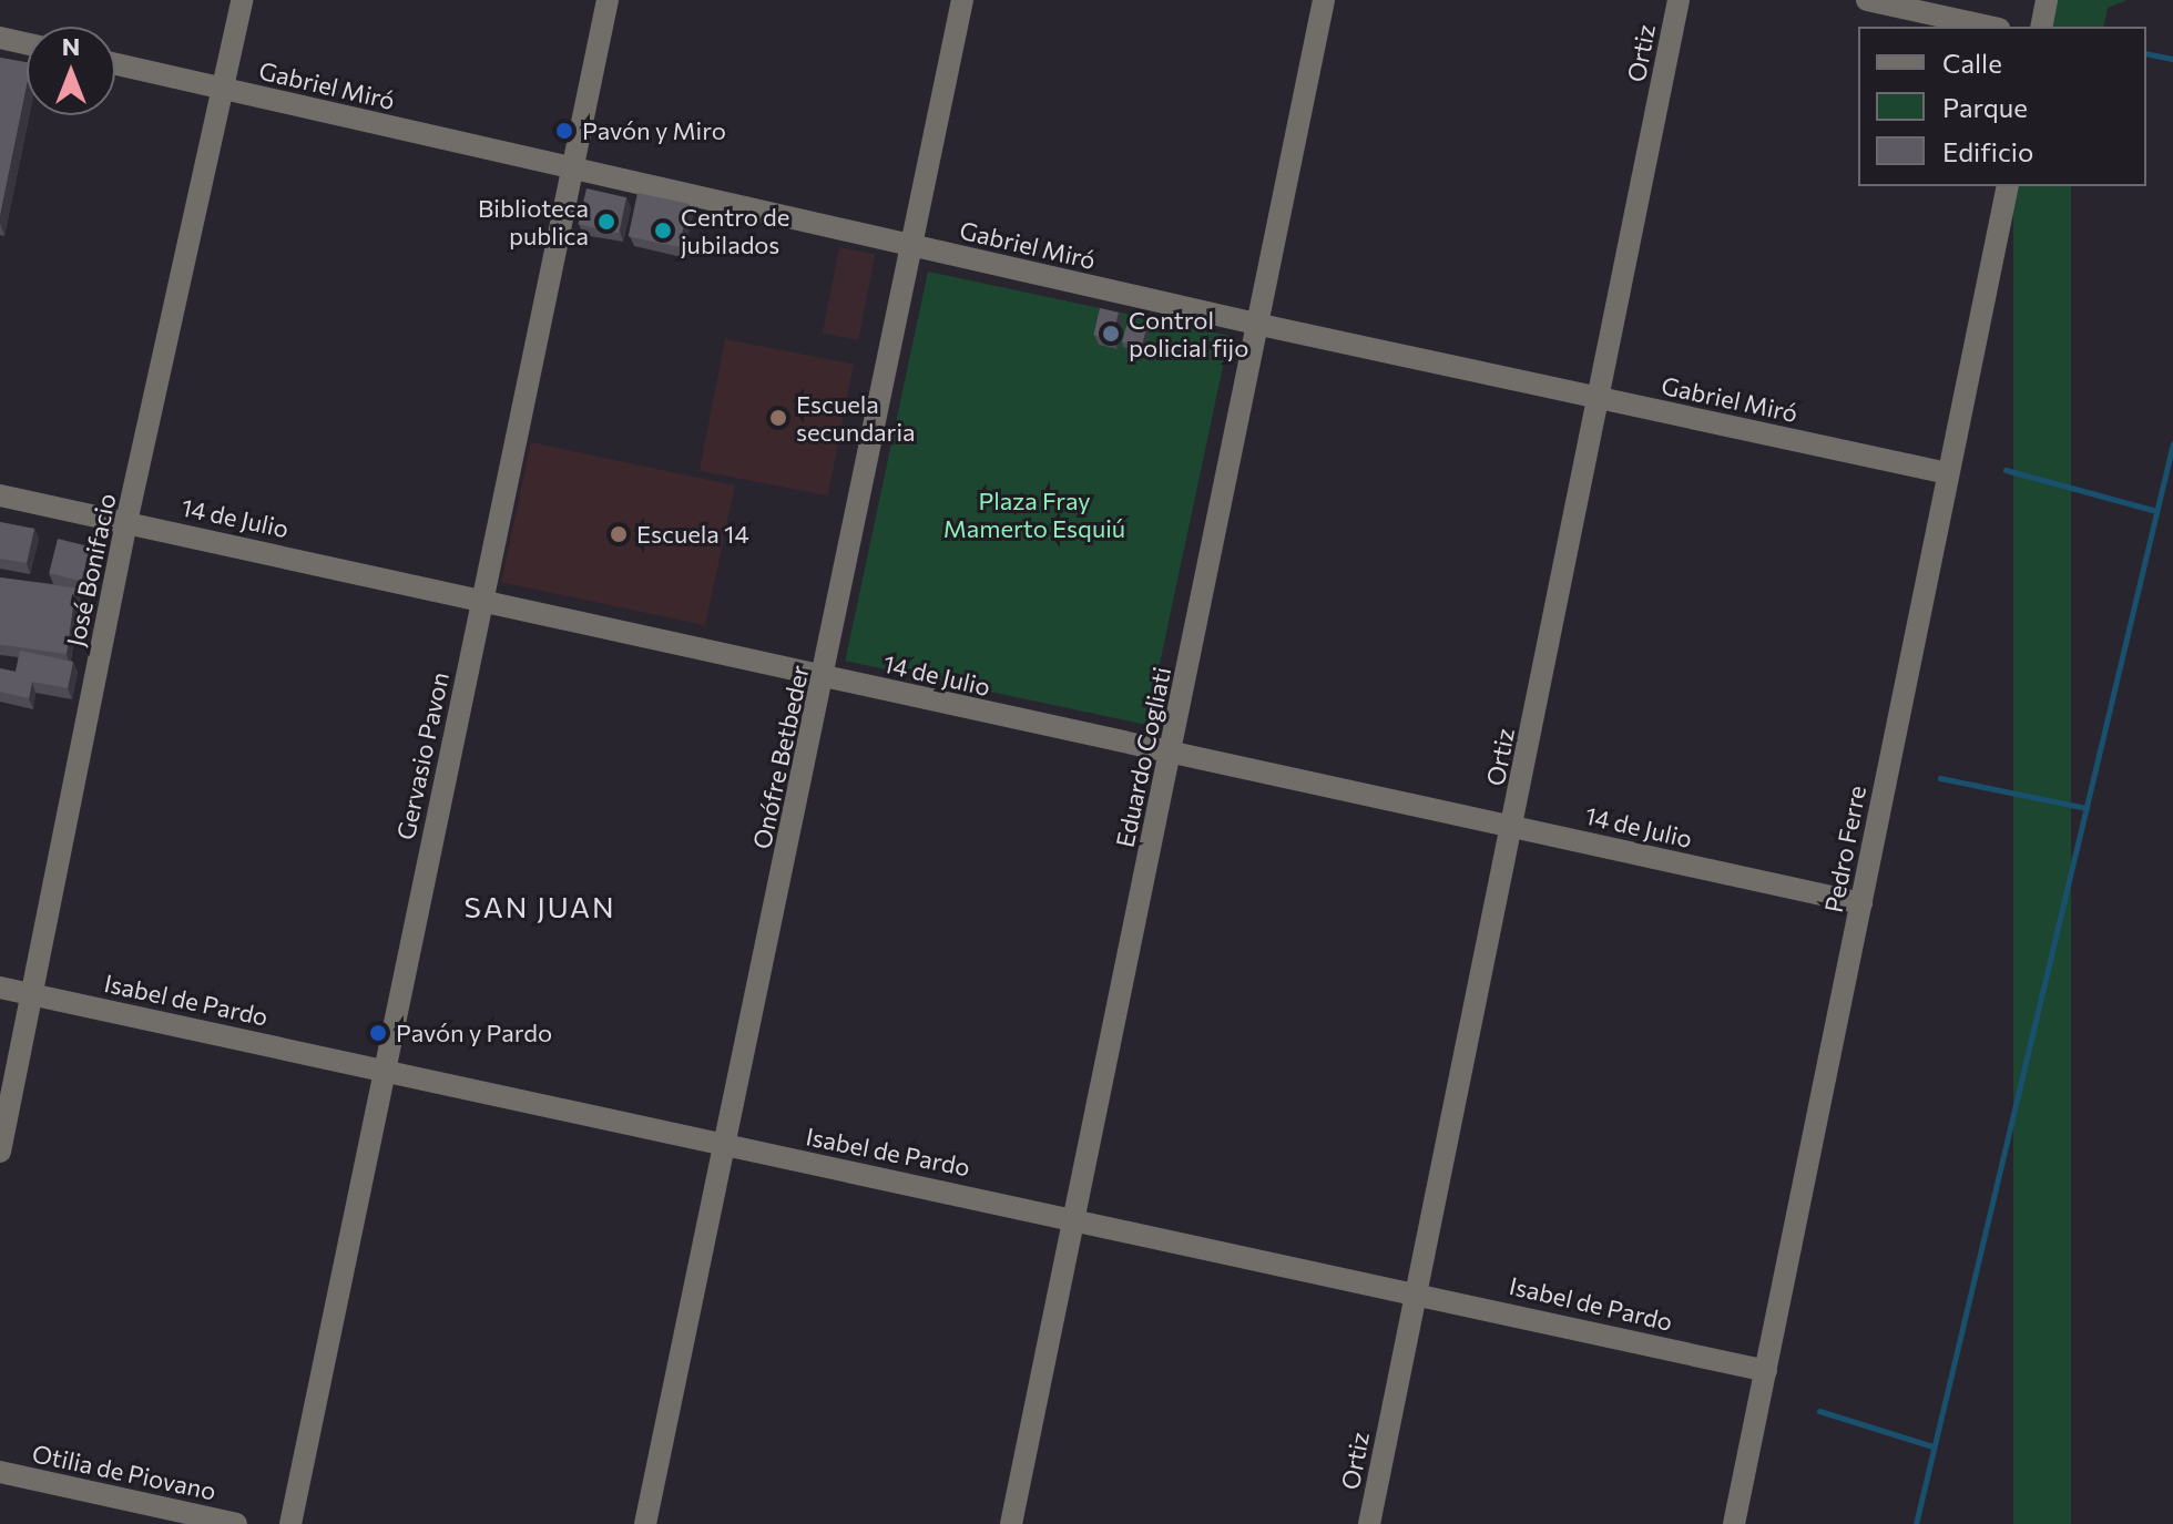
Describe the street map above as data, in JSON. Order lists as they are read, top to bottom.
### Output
{
  "streets": {
    "street": [
      "Ortiz",
      "Gabriel Miró",
      "14 de Julio",
      "José Bonifacio",
      "Gervasio Pavon",
      "Onófre Betbeder",
      "Eduardo Cogliati",
      "Pedro Ferre",
      "Isabel de Pardo",
      "Otilia de Piovano"
    ]
  },
  "crossings": [
    ["Ortiz", "Gabriel Miró"],
    ["Ortiz", "14 de Julio"],
    ["Ortiz", "Isabel de Pardo"],
    ["Gabriel Miró", "José Bonifacio"],
    ["Gabriel Miró", "Gervasio Pavon"],
    ["Gabriel Miró", "Onófre Betbeder"],
    ["Gabriel Miró", "Eduardo Cogliati"],
    ["Gabriel Miró", "Pedro Ferre"],
    ["14 de Julio", "José Bonifacio"],
    ["14 de Julio", "Gervasio Pavon"],
    ["14 de Julio", "Onófre Betbeder"],
    ["14 de Julio", "Eduardo Cogliati"],
    ["14 de Julio", "Pedro Ferre"],
    ["José Bonifacio", "Isabel de Pardo"],
    ["Gervasio Pavon", "Isabel de Pardo"],
    ["Onófre Betbeder", "Isabel de Pardo"],
    ["Eduardo Cogliati", "Isabel de Pardo"],
    ["Pedro Ferre", "Isabel de Pardo"]
  ],
  "districts": ["SAN JUAN"],
  "parks": ["Plaza Fray Mamerto Esquiú"],
  "places": [
    "Pavón y Miro",
    "Biblioteca publica",
    "Centro de jubilados",
    "Control policial fijo",
    "Escuela secundaria",
    "Escuela 14",
    "Pavón y Pardo"
  ],
  "legend": ["Calle", "Parque", "Edificio"],
  "north": "top"
}
